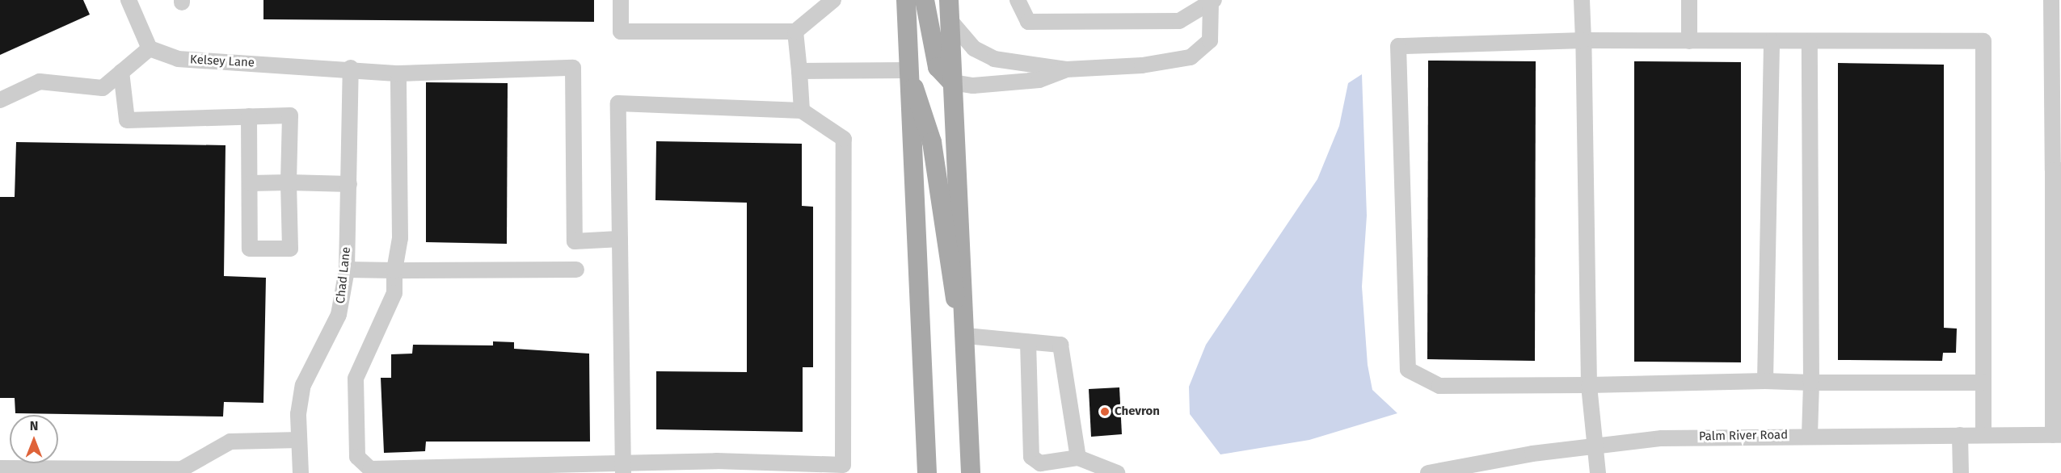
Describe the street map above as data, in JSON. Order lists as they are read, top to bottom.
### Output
{
  "streets": {
    "street": ["Kelsey Lane", "Chad Lane", "Palm River Road"]
  },
  "crossings": [
    ["Kelsey Lane", "Chad Lane"]
  ],
  "places": ["Chevron"],
  "north": "top"
}
